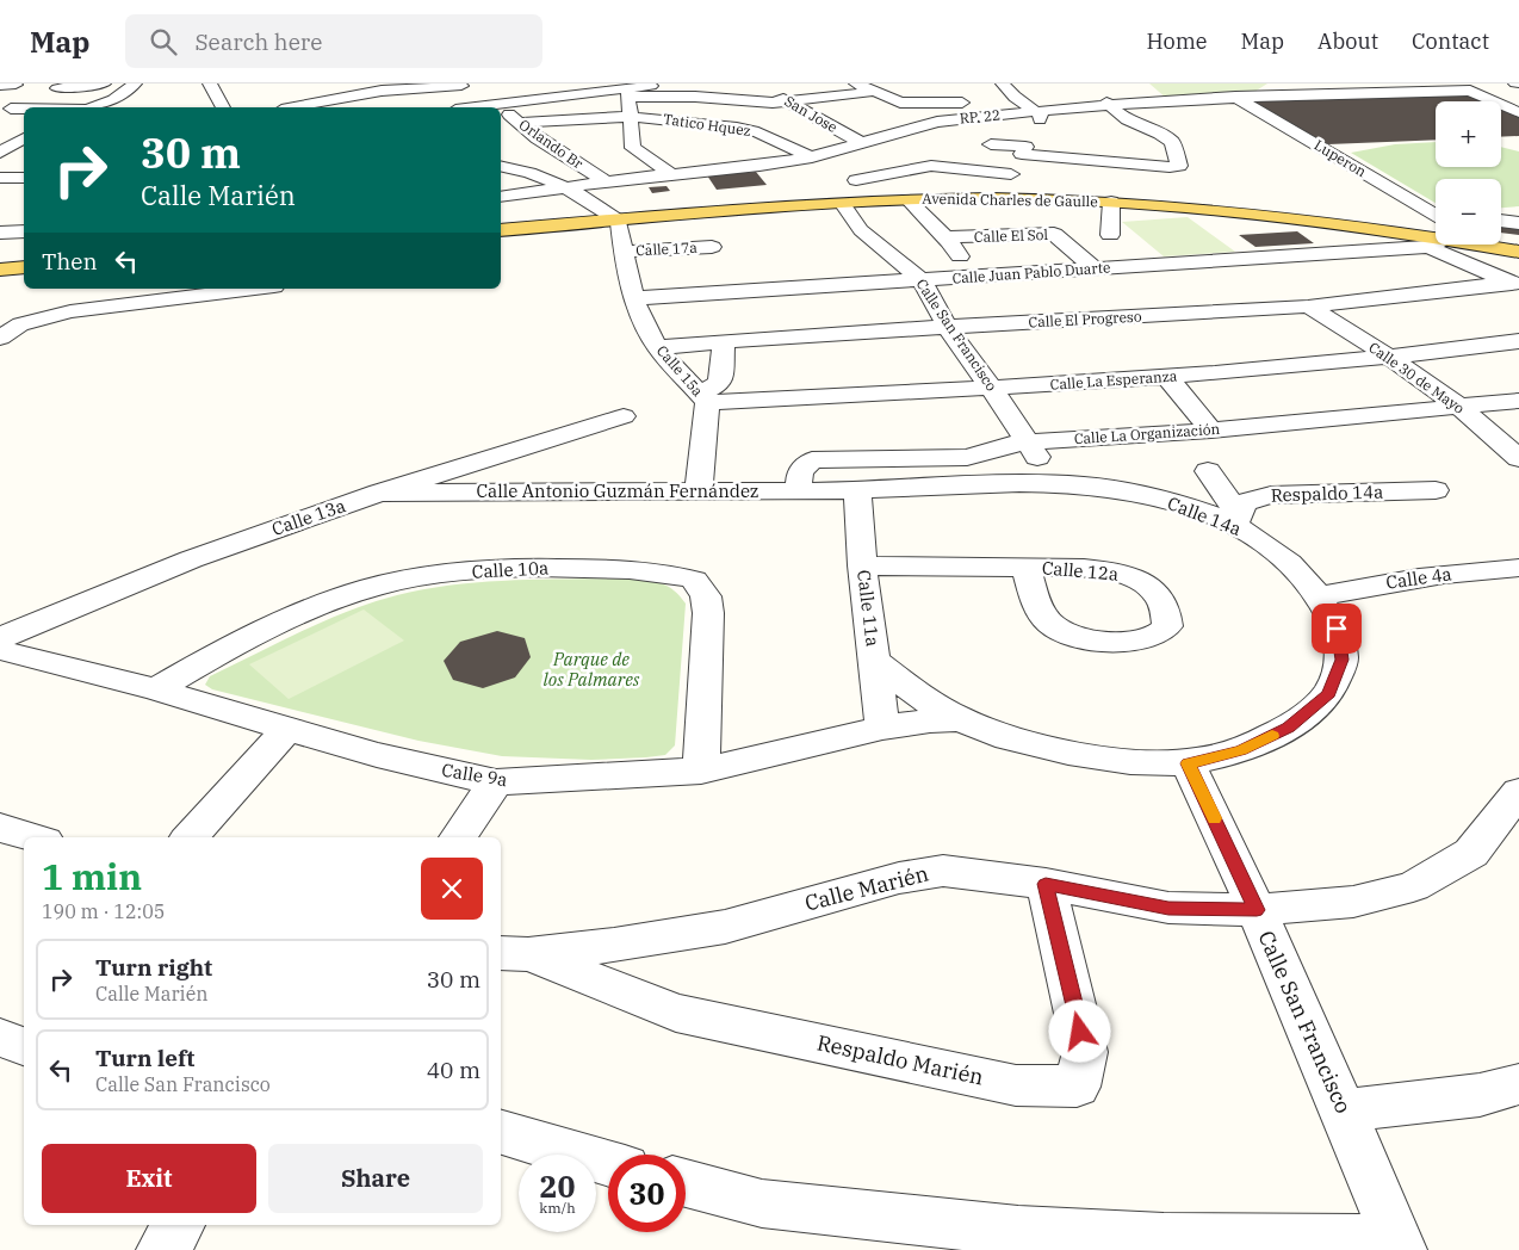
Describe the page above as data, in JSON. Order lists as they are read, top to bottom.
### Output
{
  "streets": {
    "main road": ["Avenida Charles de Gaulle"],
    "street": [
      "San Jose",
      "RP. 22",
      "Tatico Hquez",
      "Orlando Br",
      "Luperon",
      "Calle El Sol",
      "Calle 17a",
      "Calle Juan Pablo Duarte",
      "Calle El Progreso",
      "Calle San Francisco",
      "Calle 15a",
      "Calle 30 de Mayo",
      "Calle La Esperanza",
      "Calle La Organización",
      "Calle Antonio Guzmán Fernández",
      "Respaldo 14a",
      "Calle 14a",
      "Calle 13a",
      "Calle 10a",
      "Calle 12a",
      "Calle 4a",
      "Calle 11a",
      "Calle 9a",
      "Calle Marién",
      "Respaldo Marién"
    ]
  },
  "crossings": [
    ["San Jose", "RP. 22"],
    ["RP. 22", "Tatico Hquez"],
    ["RP. 22", "Orlando Br"],
    ["RP. 22", "Luperon"],
    ["Tatico Hquez", "Orlando Br"],
    ["Tatico Hquez", "Avenida Charles de Gaulle"],
    ["Luperon", "Calle El Progreso"],
    ["Avenida Charles de Gaulle", "Calle San Francisco"],
    ["Avenida Charles de Gaulle", "Calle 15a"],
    ["Calle El Sol", "Calle Juan Pablo Duarte"],
    ["Calle 17a", "Calle 15a"],
    ["Calle Juan Pablo Duarte", "Calle San Francisco"],
    ["Calle Juan Pablo Duarte", "Calle 15a"],
    ["Calle El Progreso", "Calle San Francisco"],
    ["Calle El Progreso", "Calle 15a"],
    ["Calle El Progreso", "Calle 30 de Mayo"],
    ["Calle San Francisco", "Calle La Esperanza"],
    ["Calle San Francisco", "Calle La Organización"],
    ["Calle San Francisco", "Calle 14a"],
    ["Calle San Francisco", "Calle Marién"],
    ["Calle 15a", "Calle La Esperanza"],
    ["Calle 15a", "Calle Antonio Guzmán Fernández"],
    ["Calle 30 de Mayo", "Calle La Esperanza"],
    ["Calle 30 de Mayo", "Calle La Organización"],
    ["Calle La Organización", "Calle Antonio Guzmán Fernández"],
    ["Calle Antonio Guzmán Fernández", "Calle 14a"],
    ["Calle Antonio Guzmán Fernández", "Calle 13a"],
    ["Calle Antonio Guzmán Fernández", "Calle 11a"],
    ["Respaldo 14a", "Calle 14a"],
    ["Calle 14a", "Calle 4a"],
    ["Calle 14a", "Calle 11a"],
    ["Calle 14a", "Calle 9a"],
    ["Calle 10a", "Calle 9a"],
    ["Calle 12a", "Calle 11a"],
    ["Calle 11a", "Calle 9a"],
    ["Calle Marién", "Respaldo Marién"]
  ],
  "parks": ["Parque de los Palmares"],
  "page": {
    "header": "Map",
    "search": "Search here",
    "nav": [
      "Home",
      "Map",
      "About",
      "Contact"
    ],
    "map_buttons": ["+", "−"],
    "turn": ["30 m", "Calle Marién"],
    "then": "Then",
    "heading": ["1 min", "190 m · 12:05"],
    "list": [
      {
        "name": "Turn right",
        "note": "Calle Marién",
        "value": "30 m"
      },
      {
        "name": "Turn left",
        "note": "Calle San Francisco",
        "value": "40 m"
      }
    ],
    "buttons": ["Exit", "Share"],
    "speed": "20 km/h",
    "limit": "30"
  }
}
